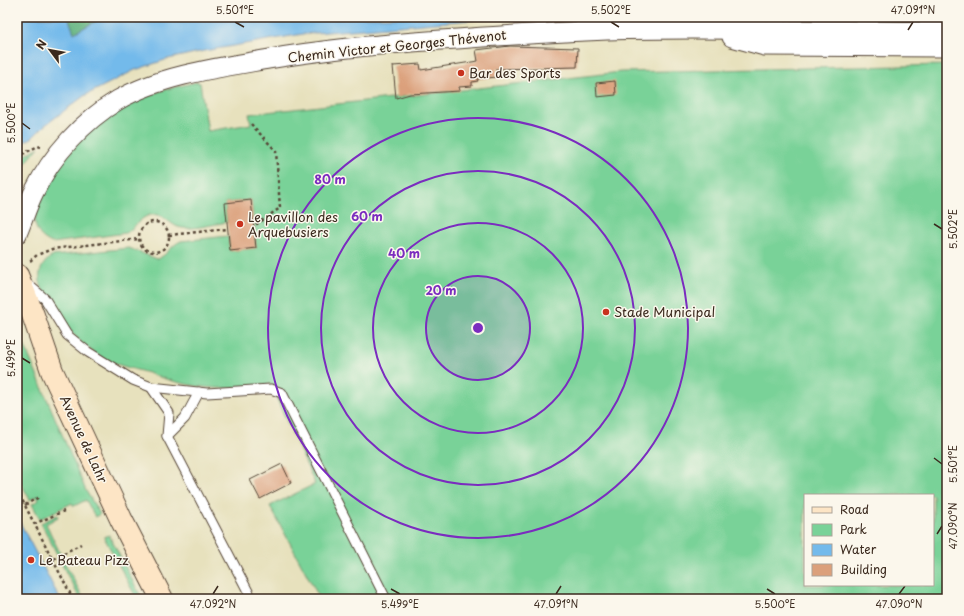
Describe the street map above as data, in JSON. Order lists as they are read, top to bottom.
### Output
{
  "streets": {
    "main road": ["Avenue de Lahr"],
    "street": ["Chemin Victor et Georges Thévenot"]
  },
  "places": [
    "Bar des Sports",
    "Le pavillon des Arquebusiers",
    "Stade Municipal",
    "Le Bateau Pizz"
  ],
  "legend": [
    "Road",
    "Park",
    "Water",
    "Building"
  ],
  "north": "top left",
  "coordinates": [
    "5.501°E",
    "5.502°E",
    "47.091°N",
    "5.500°E",
    "5.499°E",
    "47.090°N",
    "47.092°N"
  ],
  "rings": [
    "80 m",
    "60 m",
    "40 m",
    "20 m"
  ]
}
